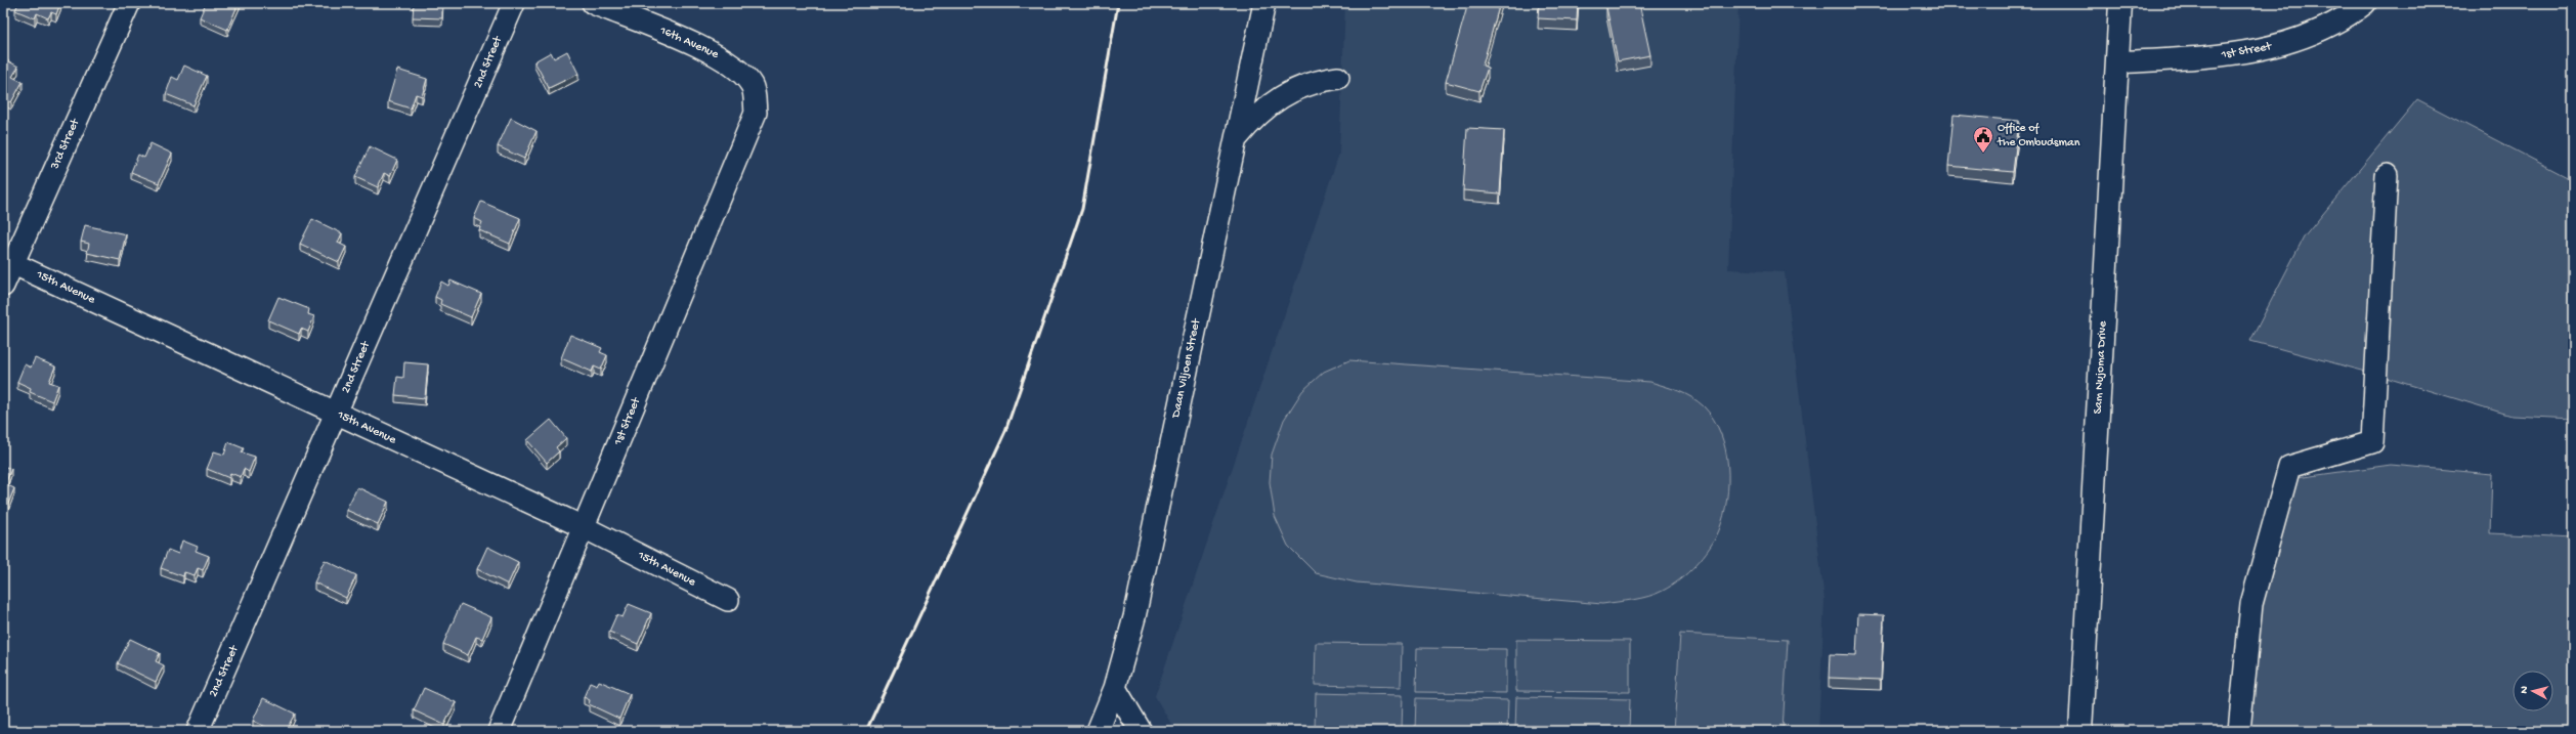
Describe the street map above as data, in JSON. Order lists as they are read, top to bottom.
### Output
{
  "streets": {
    "main road": ["Sam Nujoma Drive"],
    "street": [
      "16th Avenue",
      "1st Street",
      "2nd Street",
      "3rd Street",
      "15th Avenue",
      "Daan Viljoen Street"
    ]
  },
  "crossings": [
    ["16th Avenue", "1st Street"],
    ["1st Street", "15th Avenue"],
    ["1st Street", "Sam Nujoma Drive"],
    ["2nd Street", "15th Avenue"],
    ["3rd Street", "15th Avenue"]
  ],
  "places": {
    "public building": ["Office of the Ombudsman"]
  },
  "north": "left"
}
